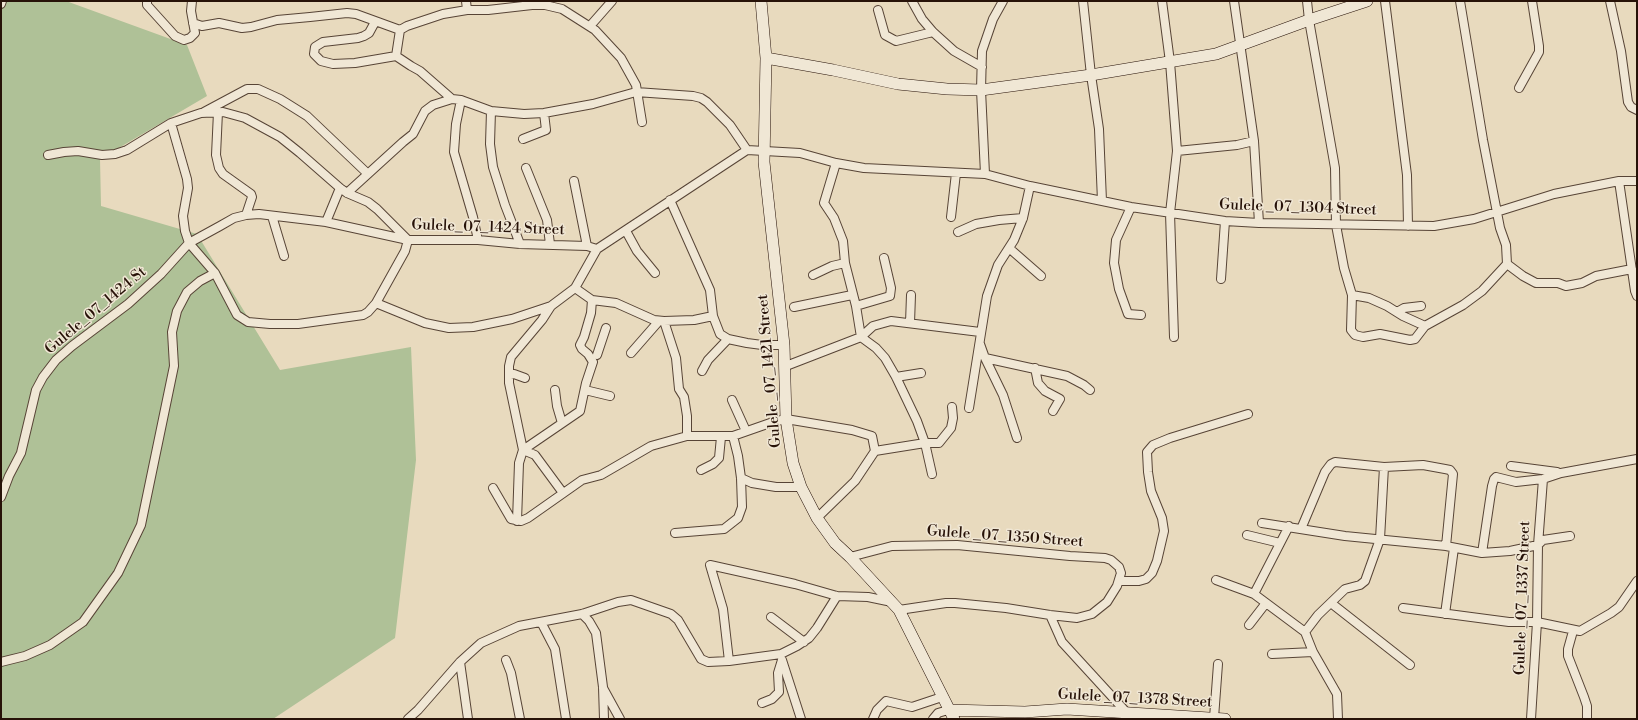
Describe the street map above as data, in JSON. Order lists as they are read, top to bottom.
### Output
{
  "streets": {
    "main road": ["Gulele _07_1421 Street", "Gulele _07_1378 Street"],
    "street": [
      "Gulele _07_1304 Street",
      "Gulele_07_1424 Street",
      "Gulele_07_1424 St",
      "Gulele _07_1350 Street",
      "Gulele _07_1337 Street"
    ]
  },
  "crossings": [
    ["Gulele _07_1304 Street", "Gulele _07_1421 Street"],
    ["Gulele_07_1424 Street", "Gulele_07_1424 St"],
    ["Gulele _07_1421 Street", "Gulele _07_1350 Street"],
    ["Gulele _07_1421 Street", "Gulele _07_1378 Street"]
  ]
}
